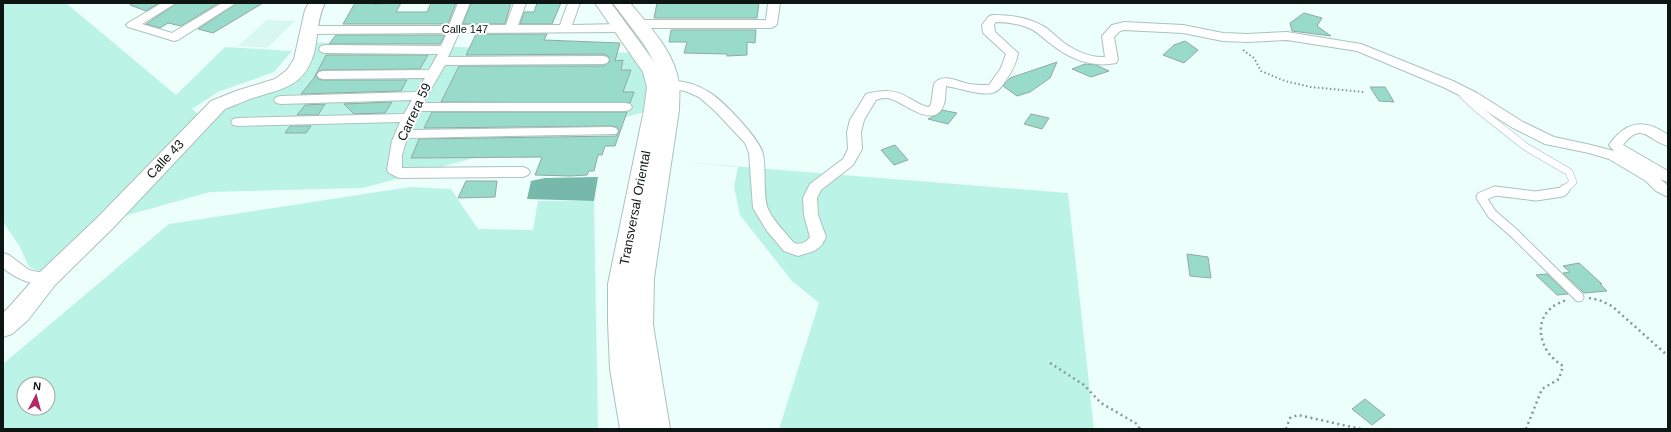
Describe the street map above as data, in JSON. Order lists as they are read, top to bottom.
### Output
{
  "streets": {
    "main road": ["Calle 43", "Transversal Oriental"],
    "street": ["Calle 147", "Carrera 59"]
  },
  "crossings": [
    ["Calle 147", "Carrera 59"],
    ["Calle 147", "Calle 43"],
    ["Calle 147", "Transversal Oriental"]
  ],
  "north": "top"
}
